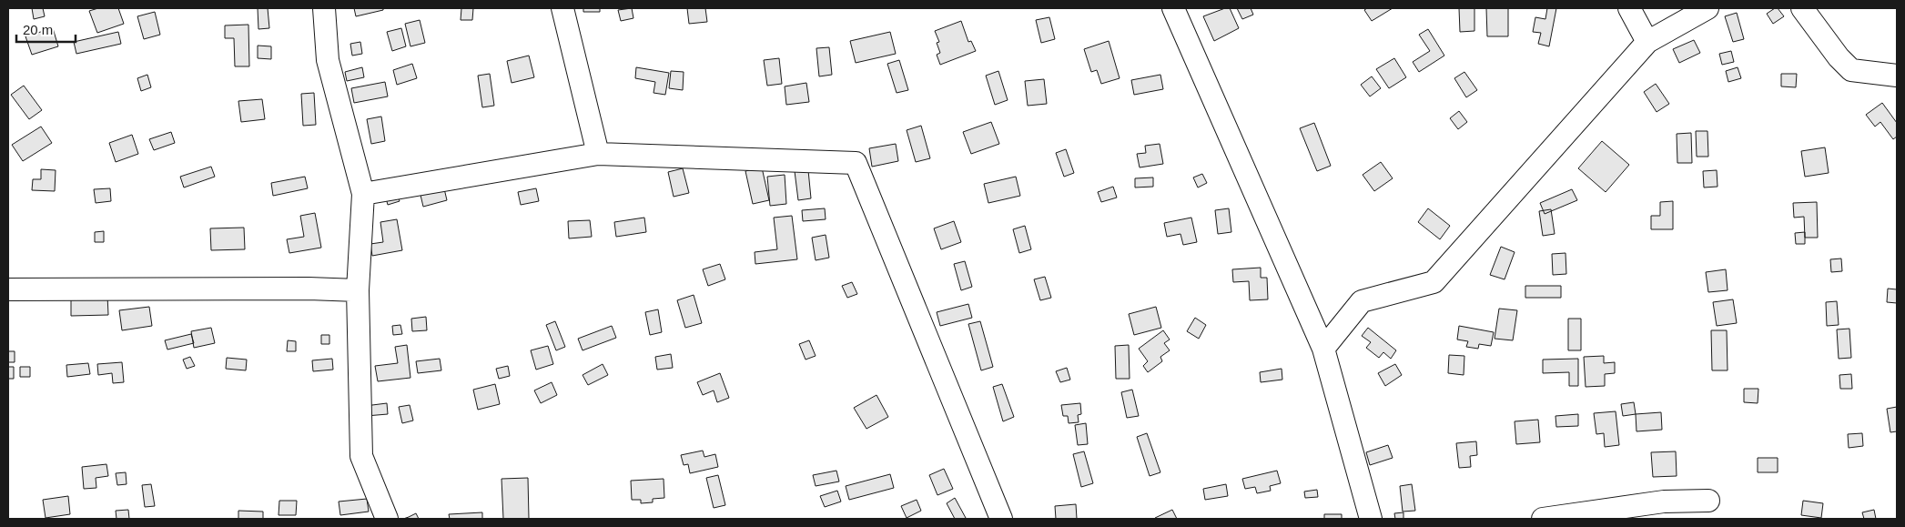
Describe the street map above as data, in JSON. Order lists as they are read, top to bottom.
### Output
{
  "scale_bar": "20 m"
}
